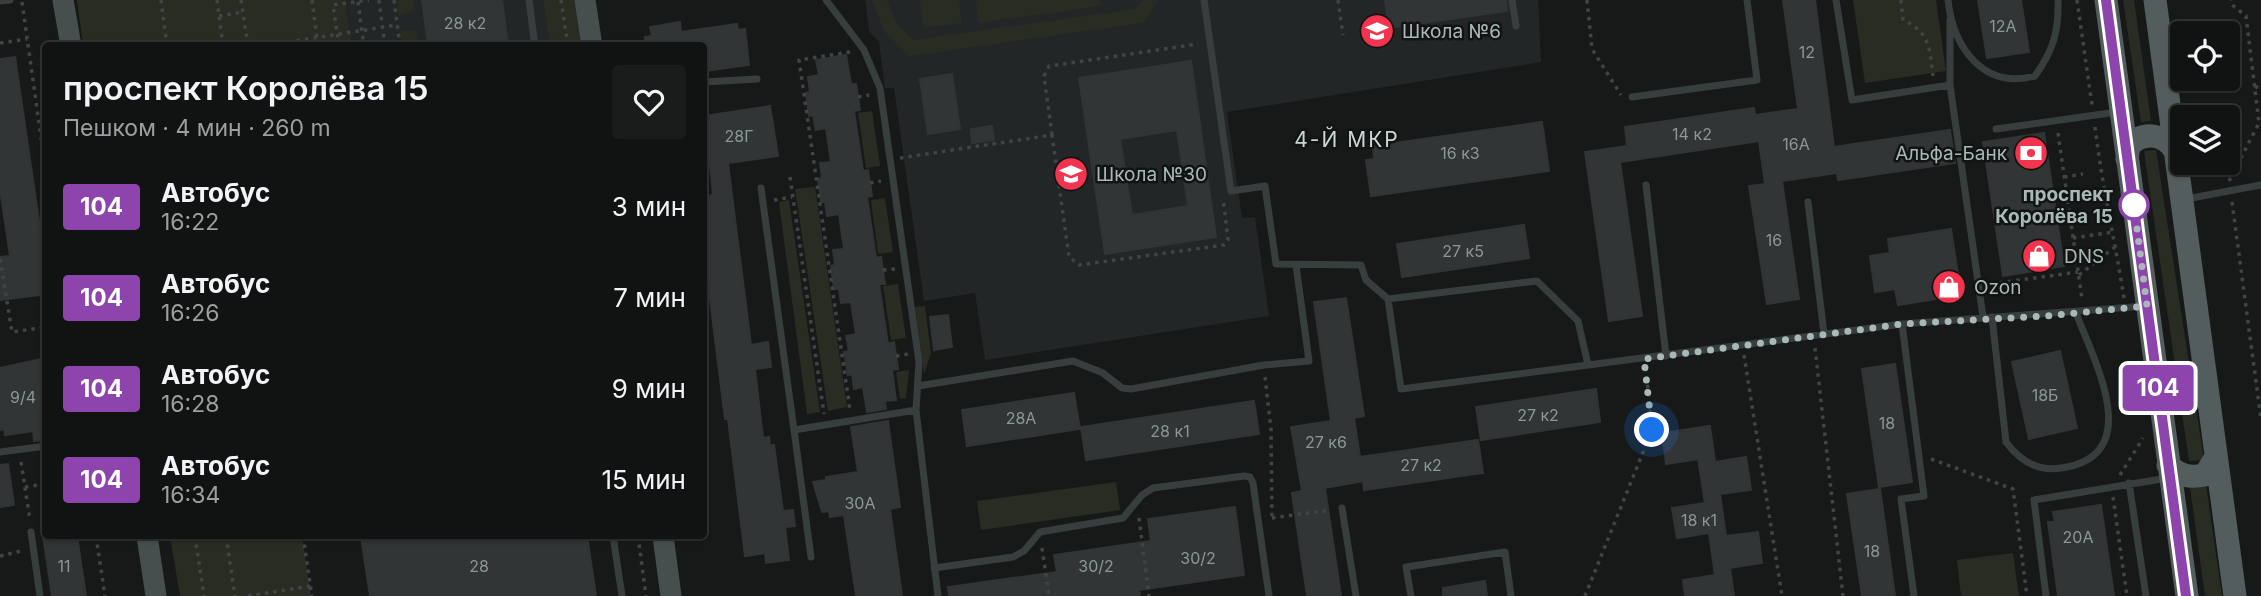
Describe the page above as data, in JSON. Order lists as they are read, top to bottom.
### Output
{
  "districts": ["4-Й МКР"],
  "places": {
    "school or university": ["Школа №6", "Школа №30"],
    "bank": ["Альфа-Банк"],
    "other": ["проспект Королёва 15"],
    "shop": ["DNS", "Ozon"]
  },
  "lines": ["bus line 104"],
  "house_numbers": [
    "28 к2",
    "12А",
    "12",
    "14 к2",
    "28Г",
    "16А",
    "16 к3",
    "16",
    "27 к5",
    "18Б",
    "9/4",
    "27 к2",
    "28А",
    "18",
    "28 к1",
    "27 к6",
    "27 к2",
    "30А",
    "18 к1",
    "20А",
    "18",
    "30/2",
    "11",
    "28",
    "30/2"
  ],
  "page": {
    "on_map": "104",
    "heading": ["проспект Королёва 15", "Пешком · 4 мин · 260 m"],
    "list": [
      {
        "mark": "104",
        "name": "Автобус",
        "note": "16:22",
        "value": "3 мин"
      },
      {
        "mark": "104",
        "name": "Автобус",
        "note": "16:26",
        "value": "7 мин"
      },
      {
        "mark": "104",
        "name": "Автобус",
        "note": "16:28",
        "value": "9 мин"
      },
      {
        "mark": "104",
        "name": "Автобус",
        "note": "16:34",
        "value": "15 мин"
      }
    ]
  }
}
